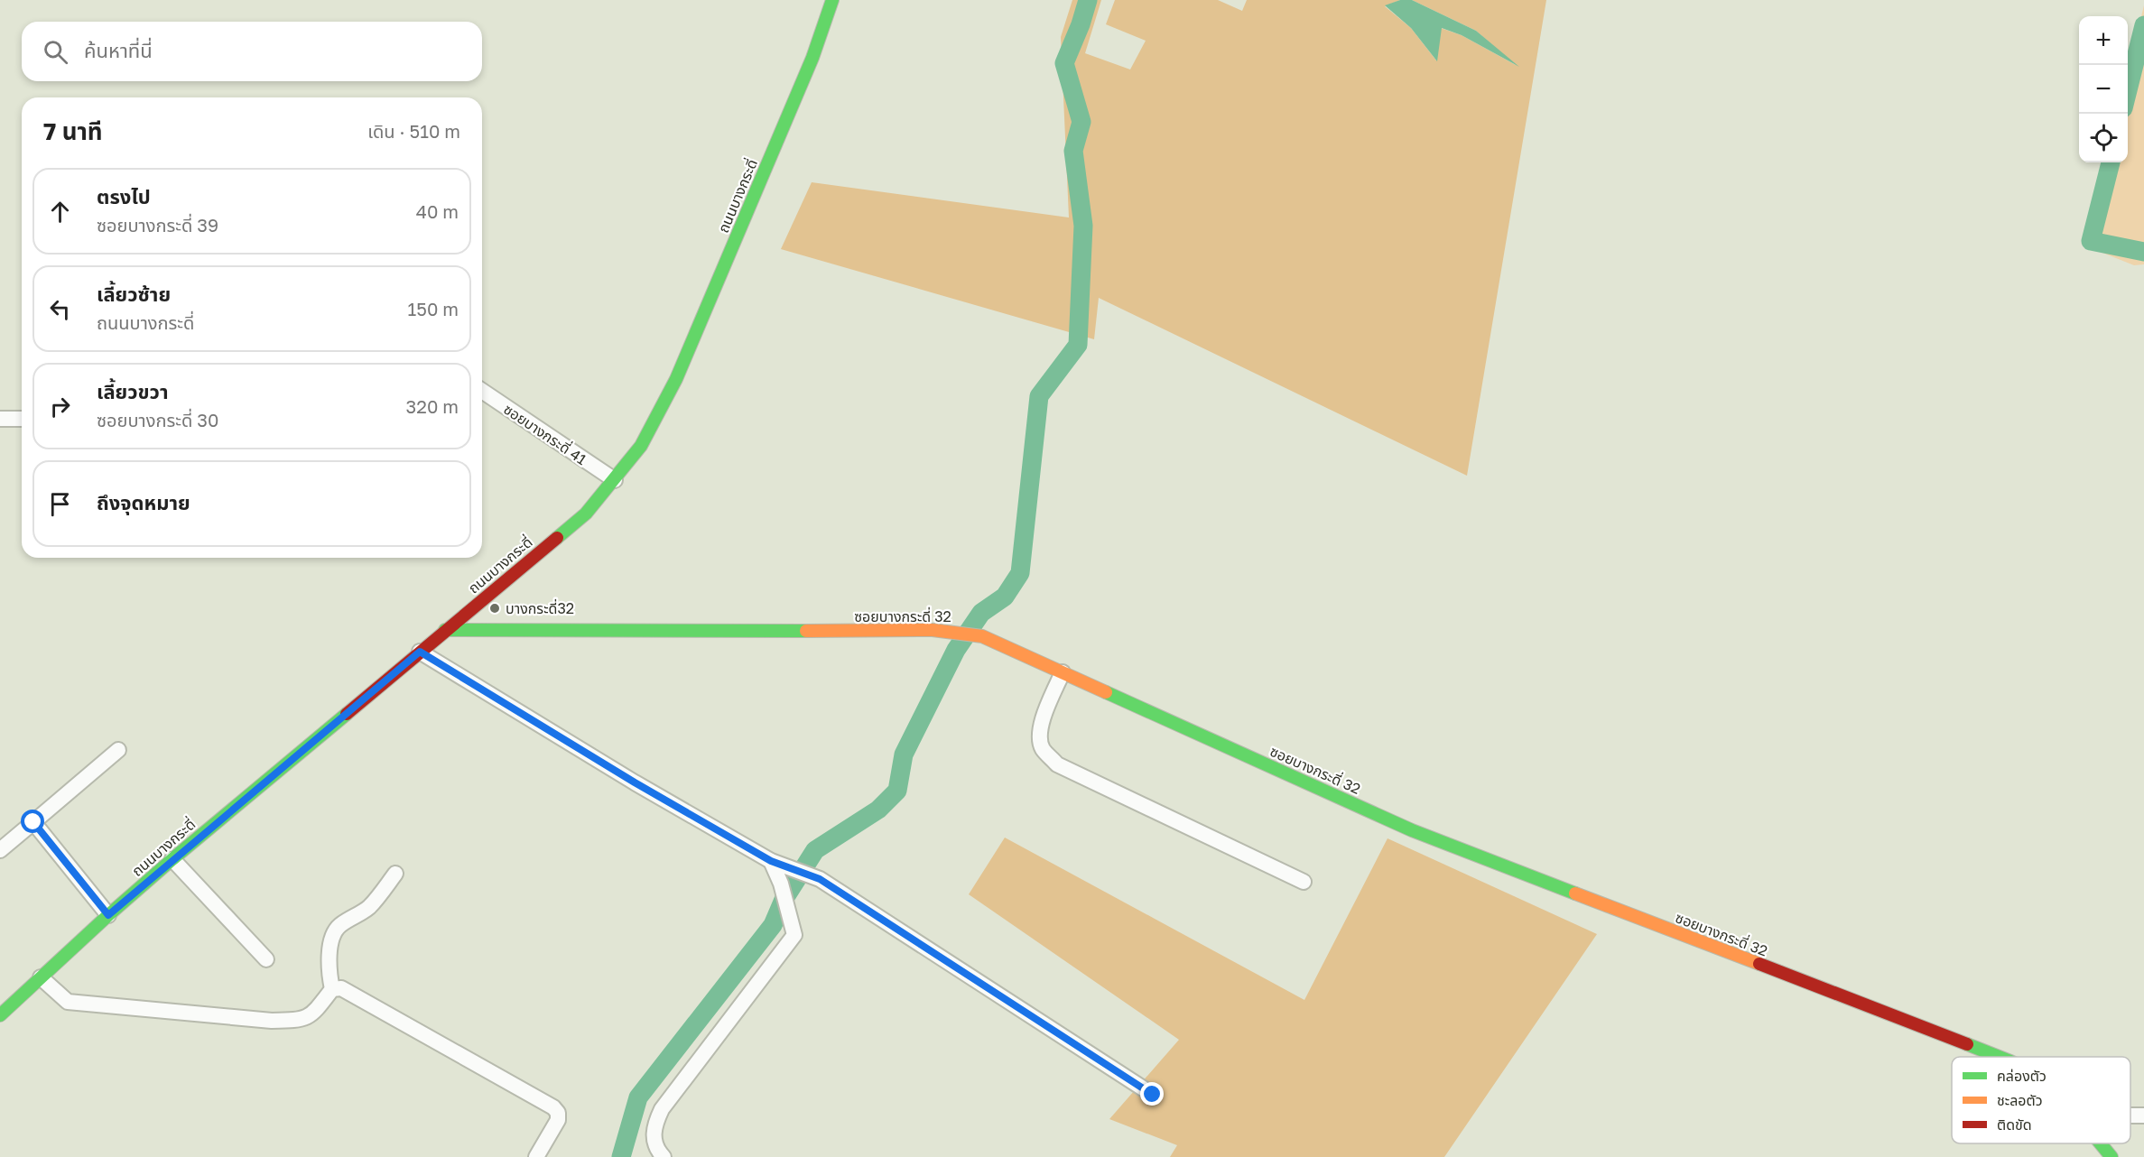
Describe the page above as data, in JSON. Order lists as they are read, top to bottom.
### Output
{
  "streets": {
    "street": ["ถนนบางกระดี่", "ซอยบางกระดี่ 41", "ซอยบางกระดี่ 32"]
  },
  "crossings": [
    ["ถนนบางกระดี่", "ซอยบางกระดี่ 41"],
    ["ถนนบางกระดี่", "ซอยบางกระดี่ 32"]
  ],
  "places": ["บางกระดี่32"],
  "legend": ["คล่องตัว", "ชะลอตัว", "ติดขัด"],
  "page": {
    "map_buttons": ["+", "−"],
    "search": "ค้นหาที่นี่",
    "heading": ["7 นาที", "เดิน · 510 m"],
    "list": [
      ["ตรงไป", "ซอยบางกระดี่ 39", "40 m"],
      ["เลี้ยวซ้าย", "ถนนบางกระดี่", "150 m"],
      ["เลี้ยวขวา", "ซอยบางกระดี่ 30", "320 m"],
      "ถึงจุดหมาย"
    ]
  }
}
